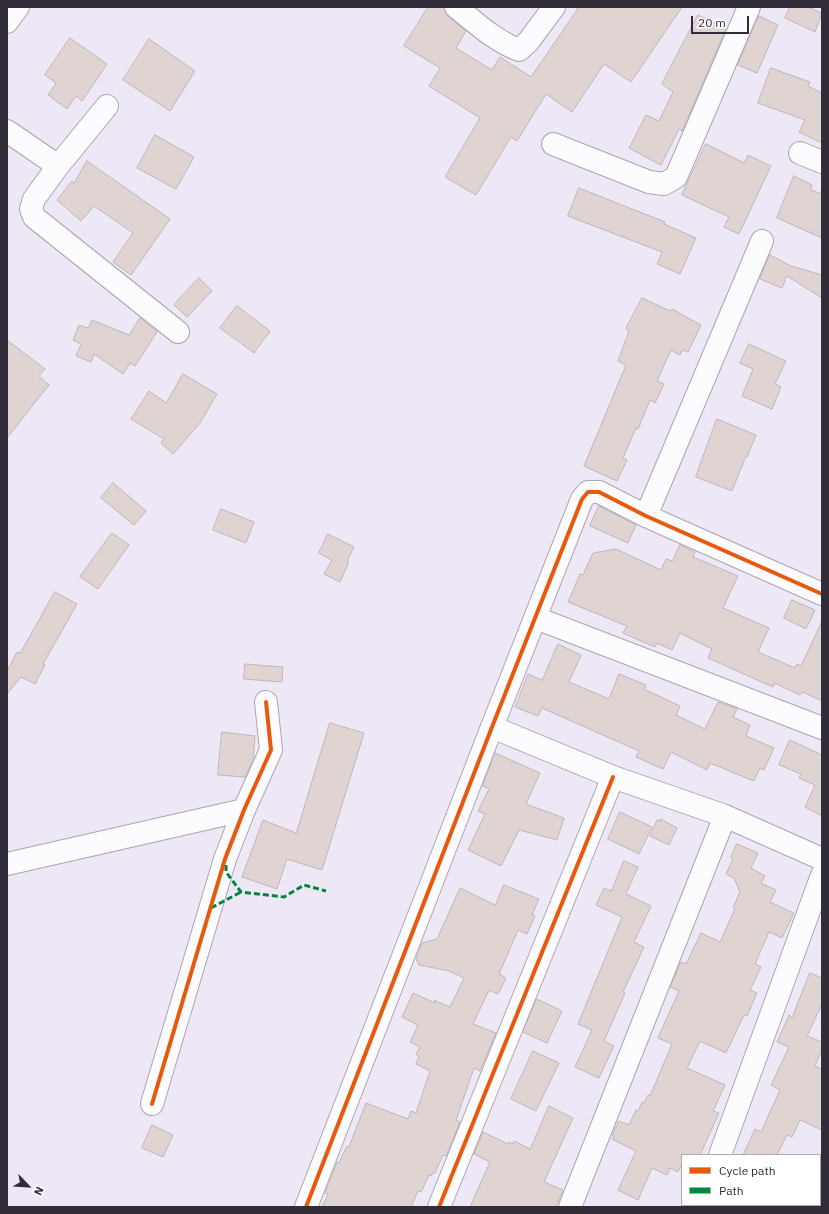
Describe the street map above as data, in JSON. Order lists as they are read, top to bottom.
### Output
{
  "legend": ["Cycle path", "Path"],
  "scale_bar": "20 m",
  "north": "bottom right"
}
